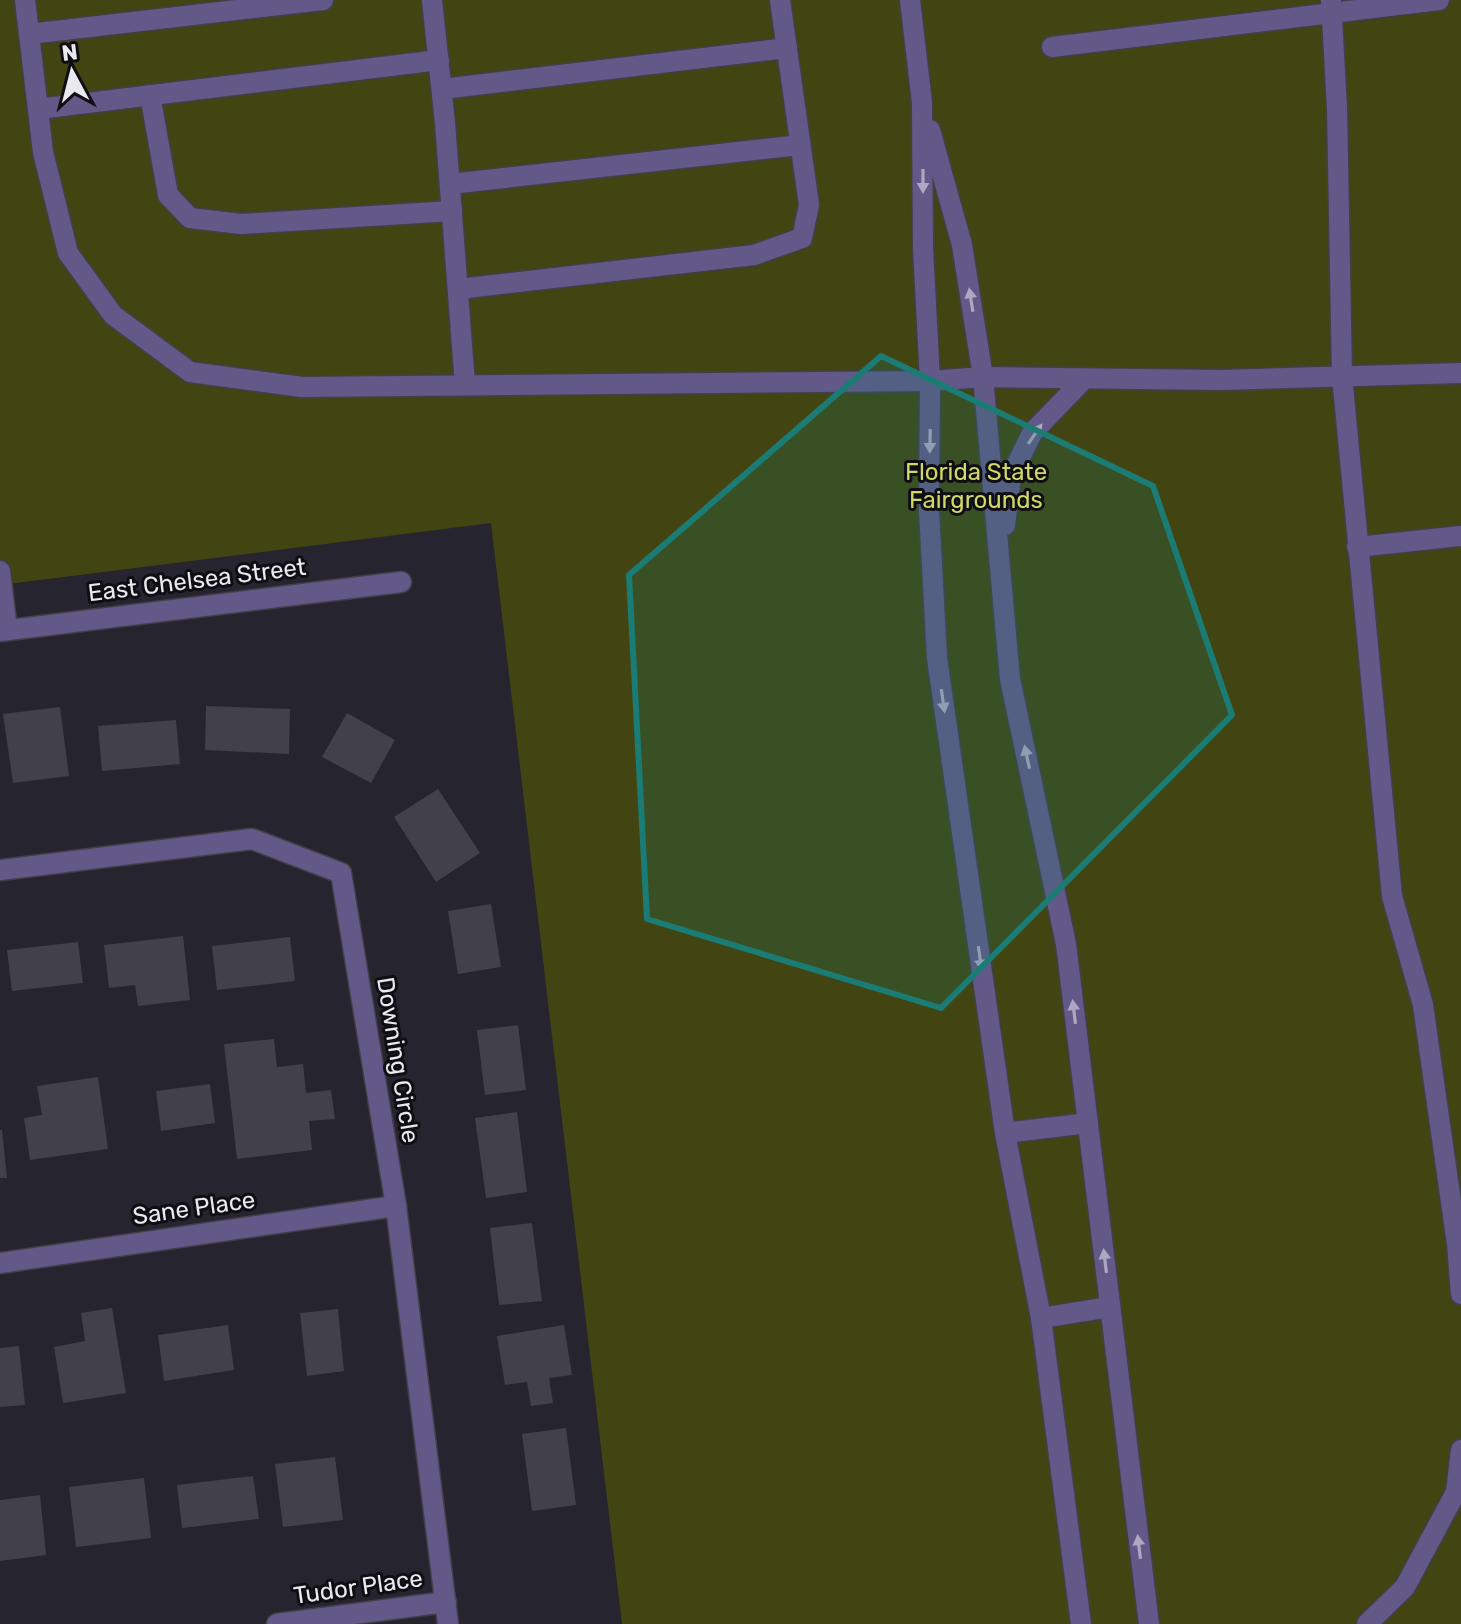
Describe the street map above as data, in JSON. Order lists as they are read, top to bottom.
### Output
{
  "streets": {
    "street": [
      "East Chelsea Street",
      "Downing Circle",
      "Sane Place",
      "Tudor Place"
    ]
  },
  "crossings": [
    ["Downing Circle", "Sane Place"],
    ["Downing Circle", "Tudor Place"]
  ],
  "parks": ["Florida State Fairgrounds"],
  "north": "top"
}
